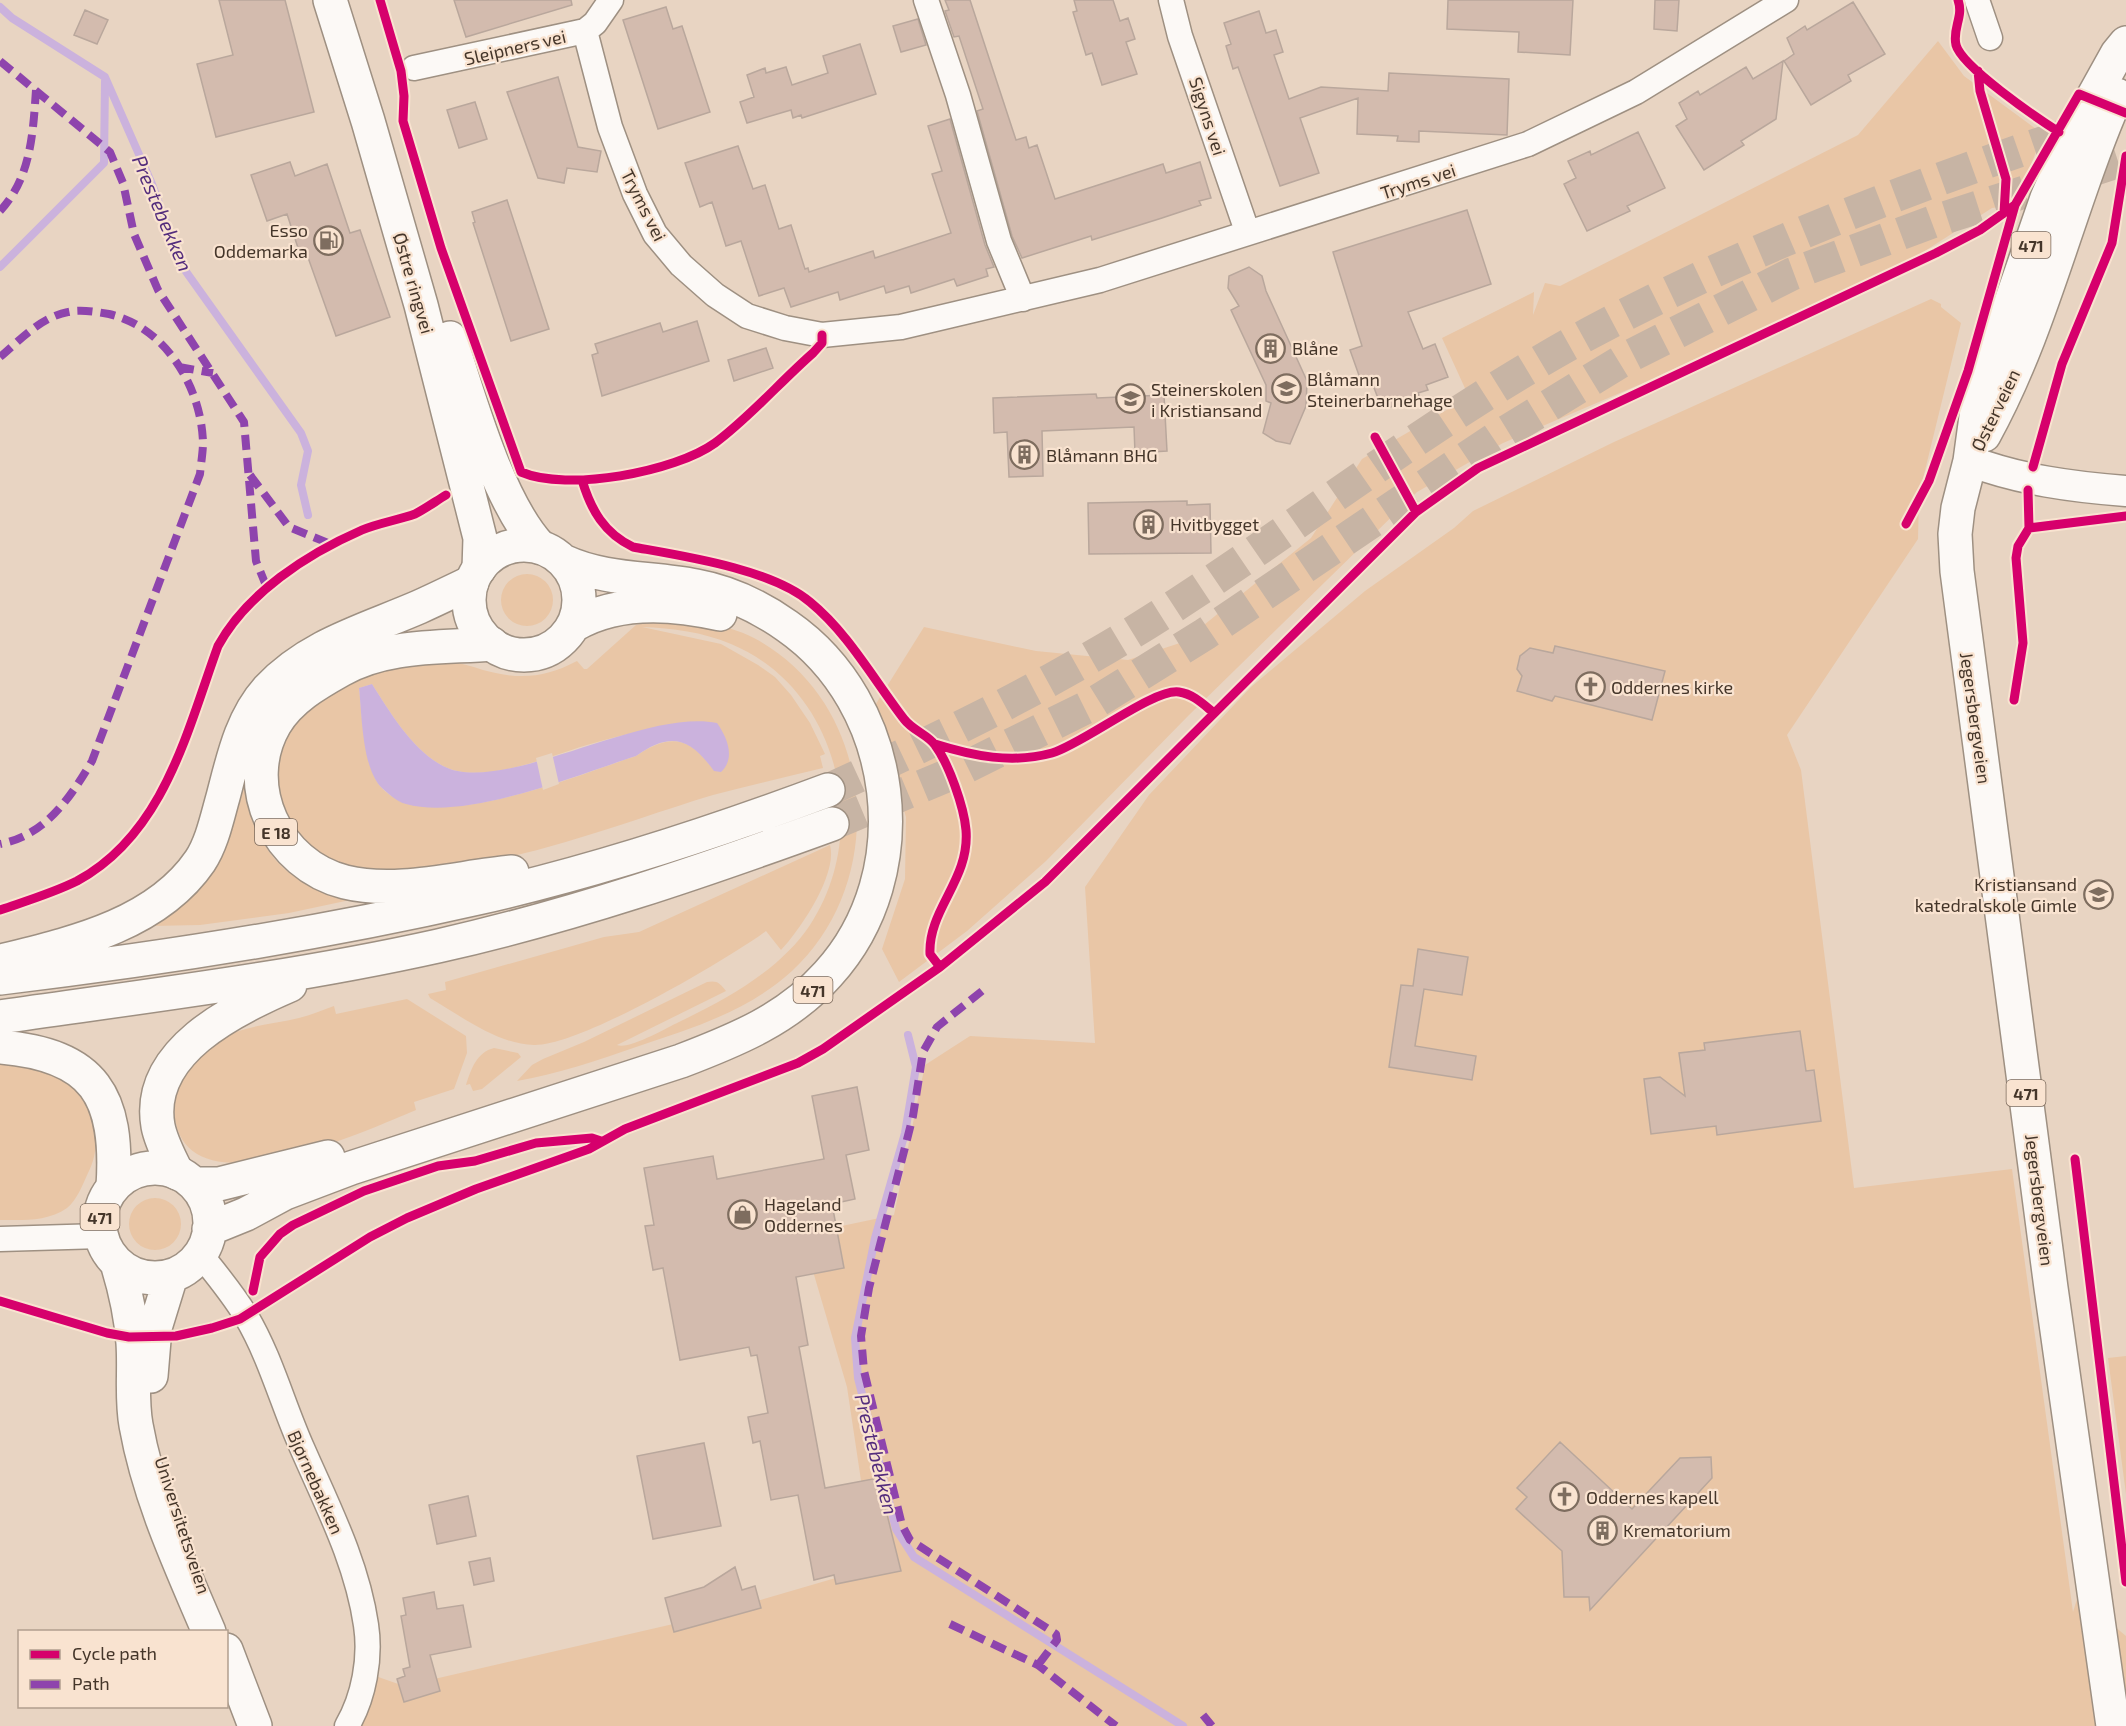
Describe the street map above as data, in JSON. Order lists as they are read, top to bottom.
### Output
{
  "streets": {
    "main road": [
      "471",
      "Østre ringvei",
      "Østerveien",
      "Jegersbergveien",
      "E 18",
      "Universitetsveien"
    ],
    "street": [
      "Sleipners vei",
      "Sigyns vei",
      "Tryms vei",
      "Bjørnebakken"
    ]
  },
  "crossings": [
    ["Sleipners vei", "Tryms vei"],
    ["Sigyns vei", "Tryms vei"],
    ["471", "Østre ringvei"],
    ["471", "E 18"],
    ["471", "Bjørnebakken"],
    ["471", "Universitetsveien"],
    ["Østre ringvei", "E 18"],
    ["Østerveien", "Jegersbergveien"],
    ["Bjørnebakken", "Universitetsveien"]
  ],
  "water": ["Prestebekken"],
  "places": {
    "fuel station": ["Esso Oddemarka"],
    "building": [
      "Blåne",
      "Blåmann BHG",
      "Hvitbygget",
      "Krematorium"
    ],
    "school or university": ["Blåmann Steinerbarnehage", "Steinerskolen i Kristiansand", "Kristiansand katedralskole Gimle"],
    "church": ["Oddernes kirke", "Oddernes kapell"],
    "shop": ["Hageland Oddernes"]
  },
  "legend": ["Cycle path", "Path"]
}
